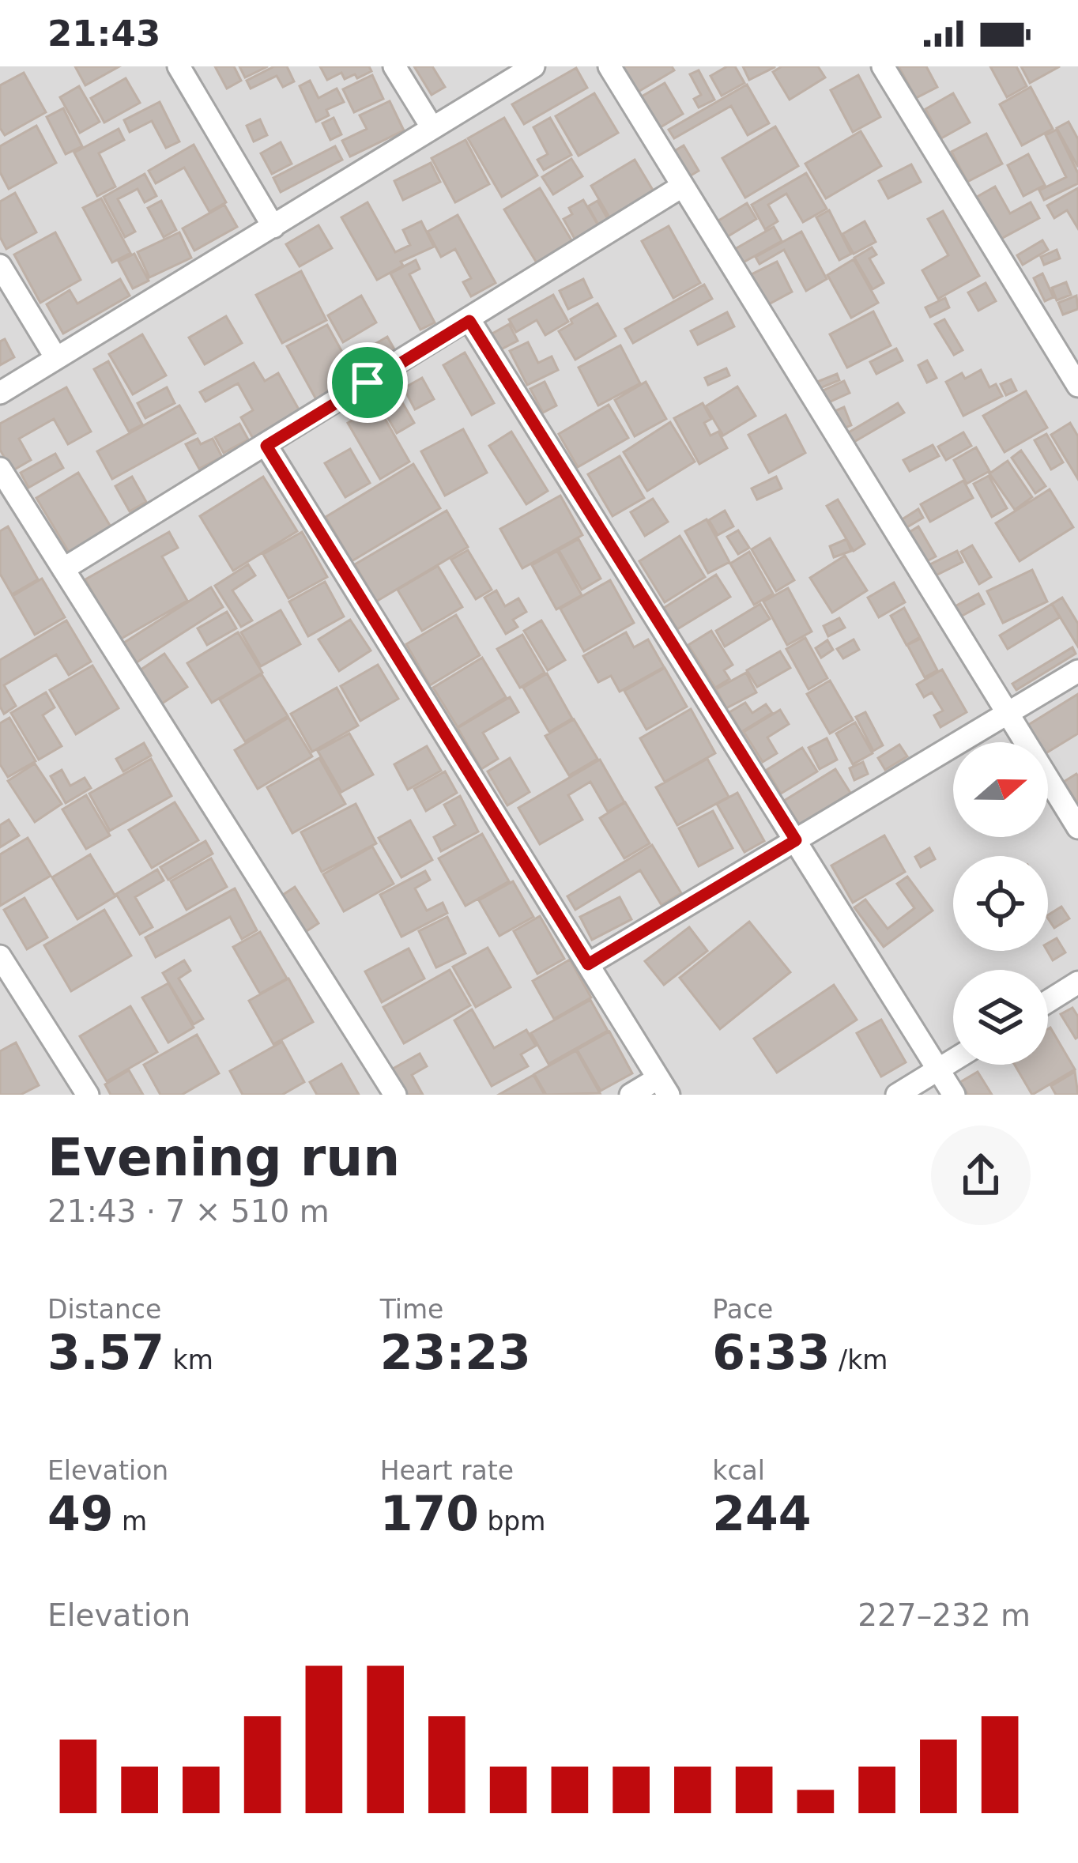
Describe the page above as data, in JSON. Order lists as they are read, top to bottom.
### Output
{
  "north": "right",
  "page": {
    "status": "21:43",
    "heading": ["Evening run", "21:43 · 7 × 510 m"],
    "stats": [
      ["Distance", "3.57 km"],
      ["Time", "23:23"],
      ["Pace", "6:33 /km"],
      ["Elevation", "49 m"],
      ["Heart rate", "170 bpm"],
      ["kcal", "244"]
    ],
    "chart": ["Elevation", "227–232 m"]
  }
}
